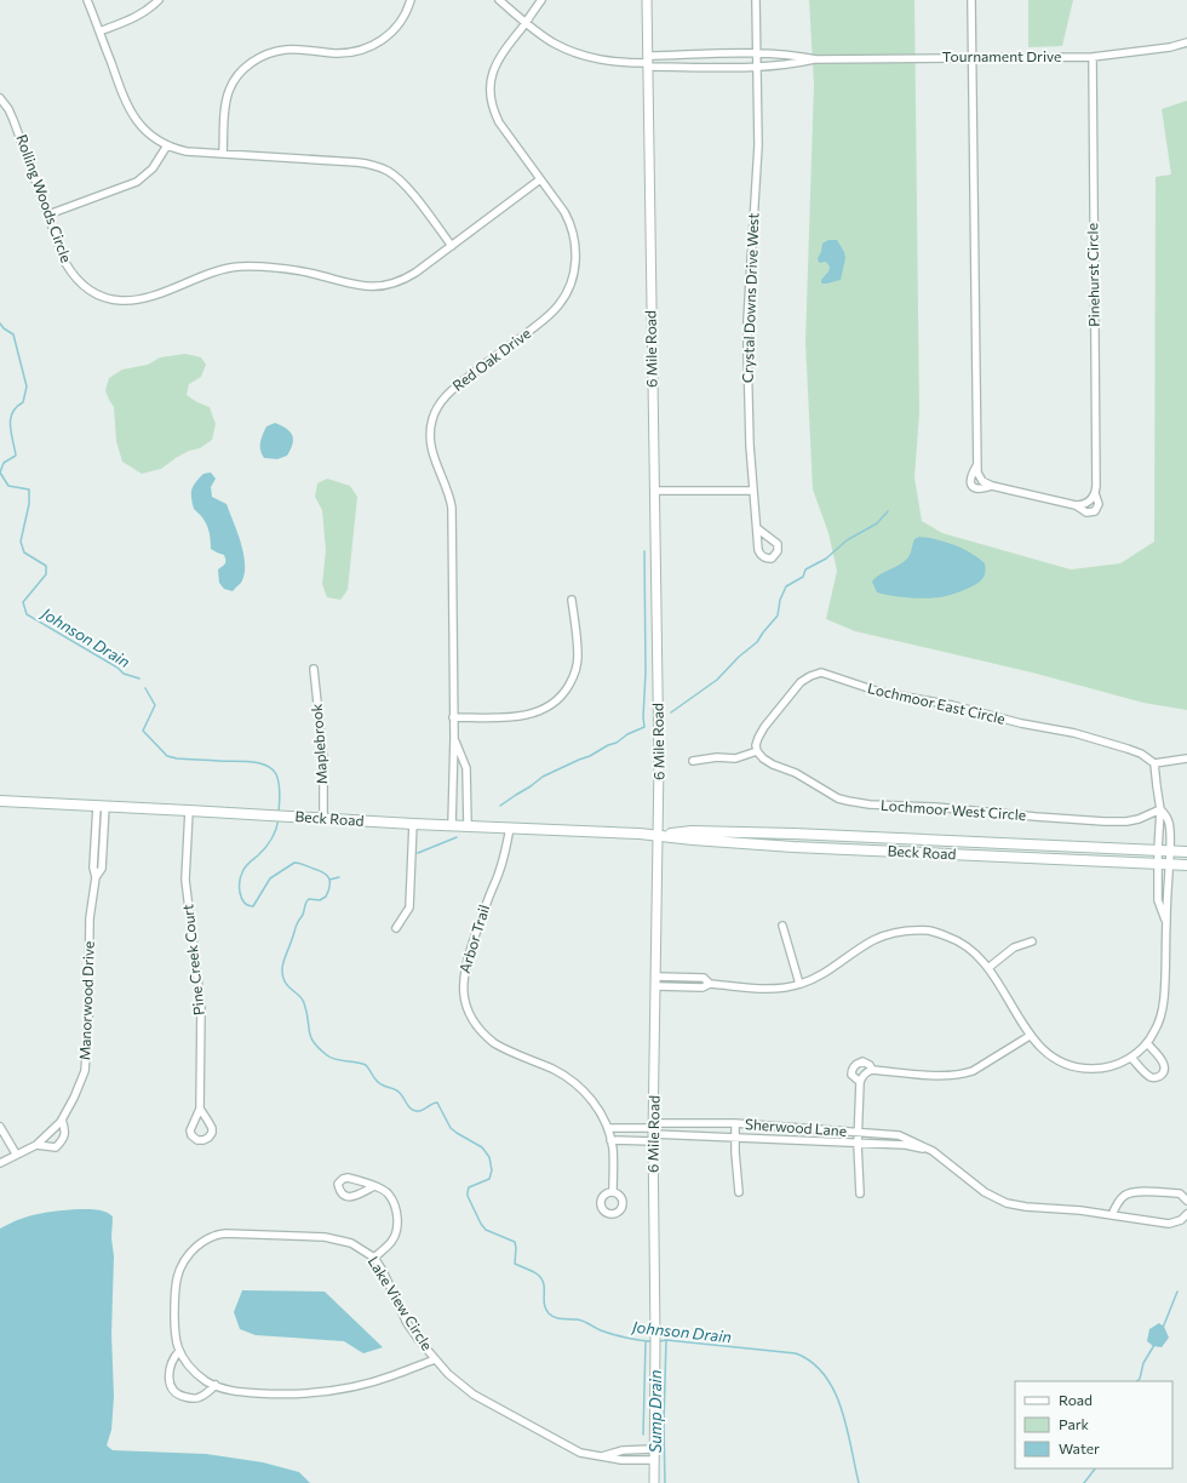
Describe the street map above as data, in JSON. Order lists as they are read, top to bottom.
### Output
{
  "streets": {
    "main road": ["Beck Road"],
    "street": [
      "Tournament Drive",
      "Rolling Woods Circle",
      "Pinehurst Circle",
      "Crystal Downs Drive West",
      "6 Mile Road",
      "Red Oak Drive",
      "Lochmoor East Circle",
      "Maplebrook",
      "Lochmoor West Circle",
      "Arbor Trail",
      "Pine Creek Court",
      "Manorwood Drive",
      "Sherwood Lane",
      "Lake View Circle"
    ]
  },
  "crossings": [
    ["Tournament Drive", "Pinehurst Circle"],
    ["Tournament Drive", "Crystal Downs Drive West"],
    ["Tournament Drive", "6 Mile Road"],
    ["Rolling Woods Circle", "Red Oak Drive"],
    ["6 Mile Road", "Beck Road"],
    ["6 Mile Road", "Sherwood Lane"],
    ["6 Mile Road", "Lake View Circle"],
    ["Red Oak Drive", "Beck Road"],
    ["Lochmoor East Circle", "Lochmoor West Circle"],
    ["Maplebrook", "Beck Road"],
    ["Beck Road", "Arbor Trail"],
    ["Beck Road", "Pine Creek Court"],
    ["Beck Road", "Manorwood Drive"]
  ],
  "water": ["Johnson Drain", "Sump Drain"],
  "legend": ["Road", "Park", "Water"]
}
